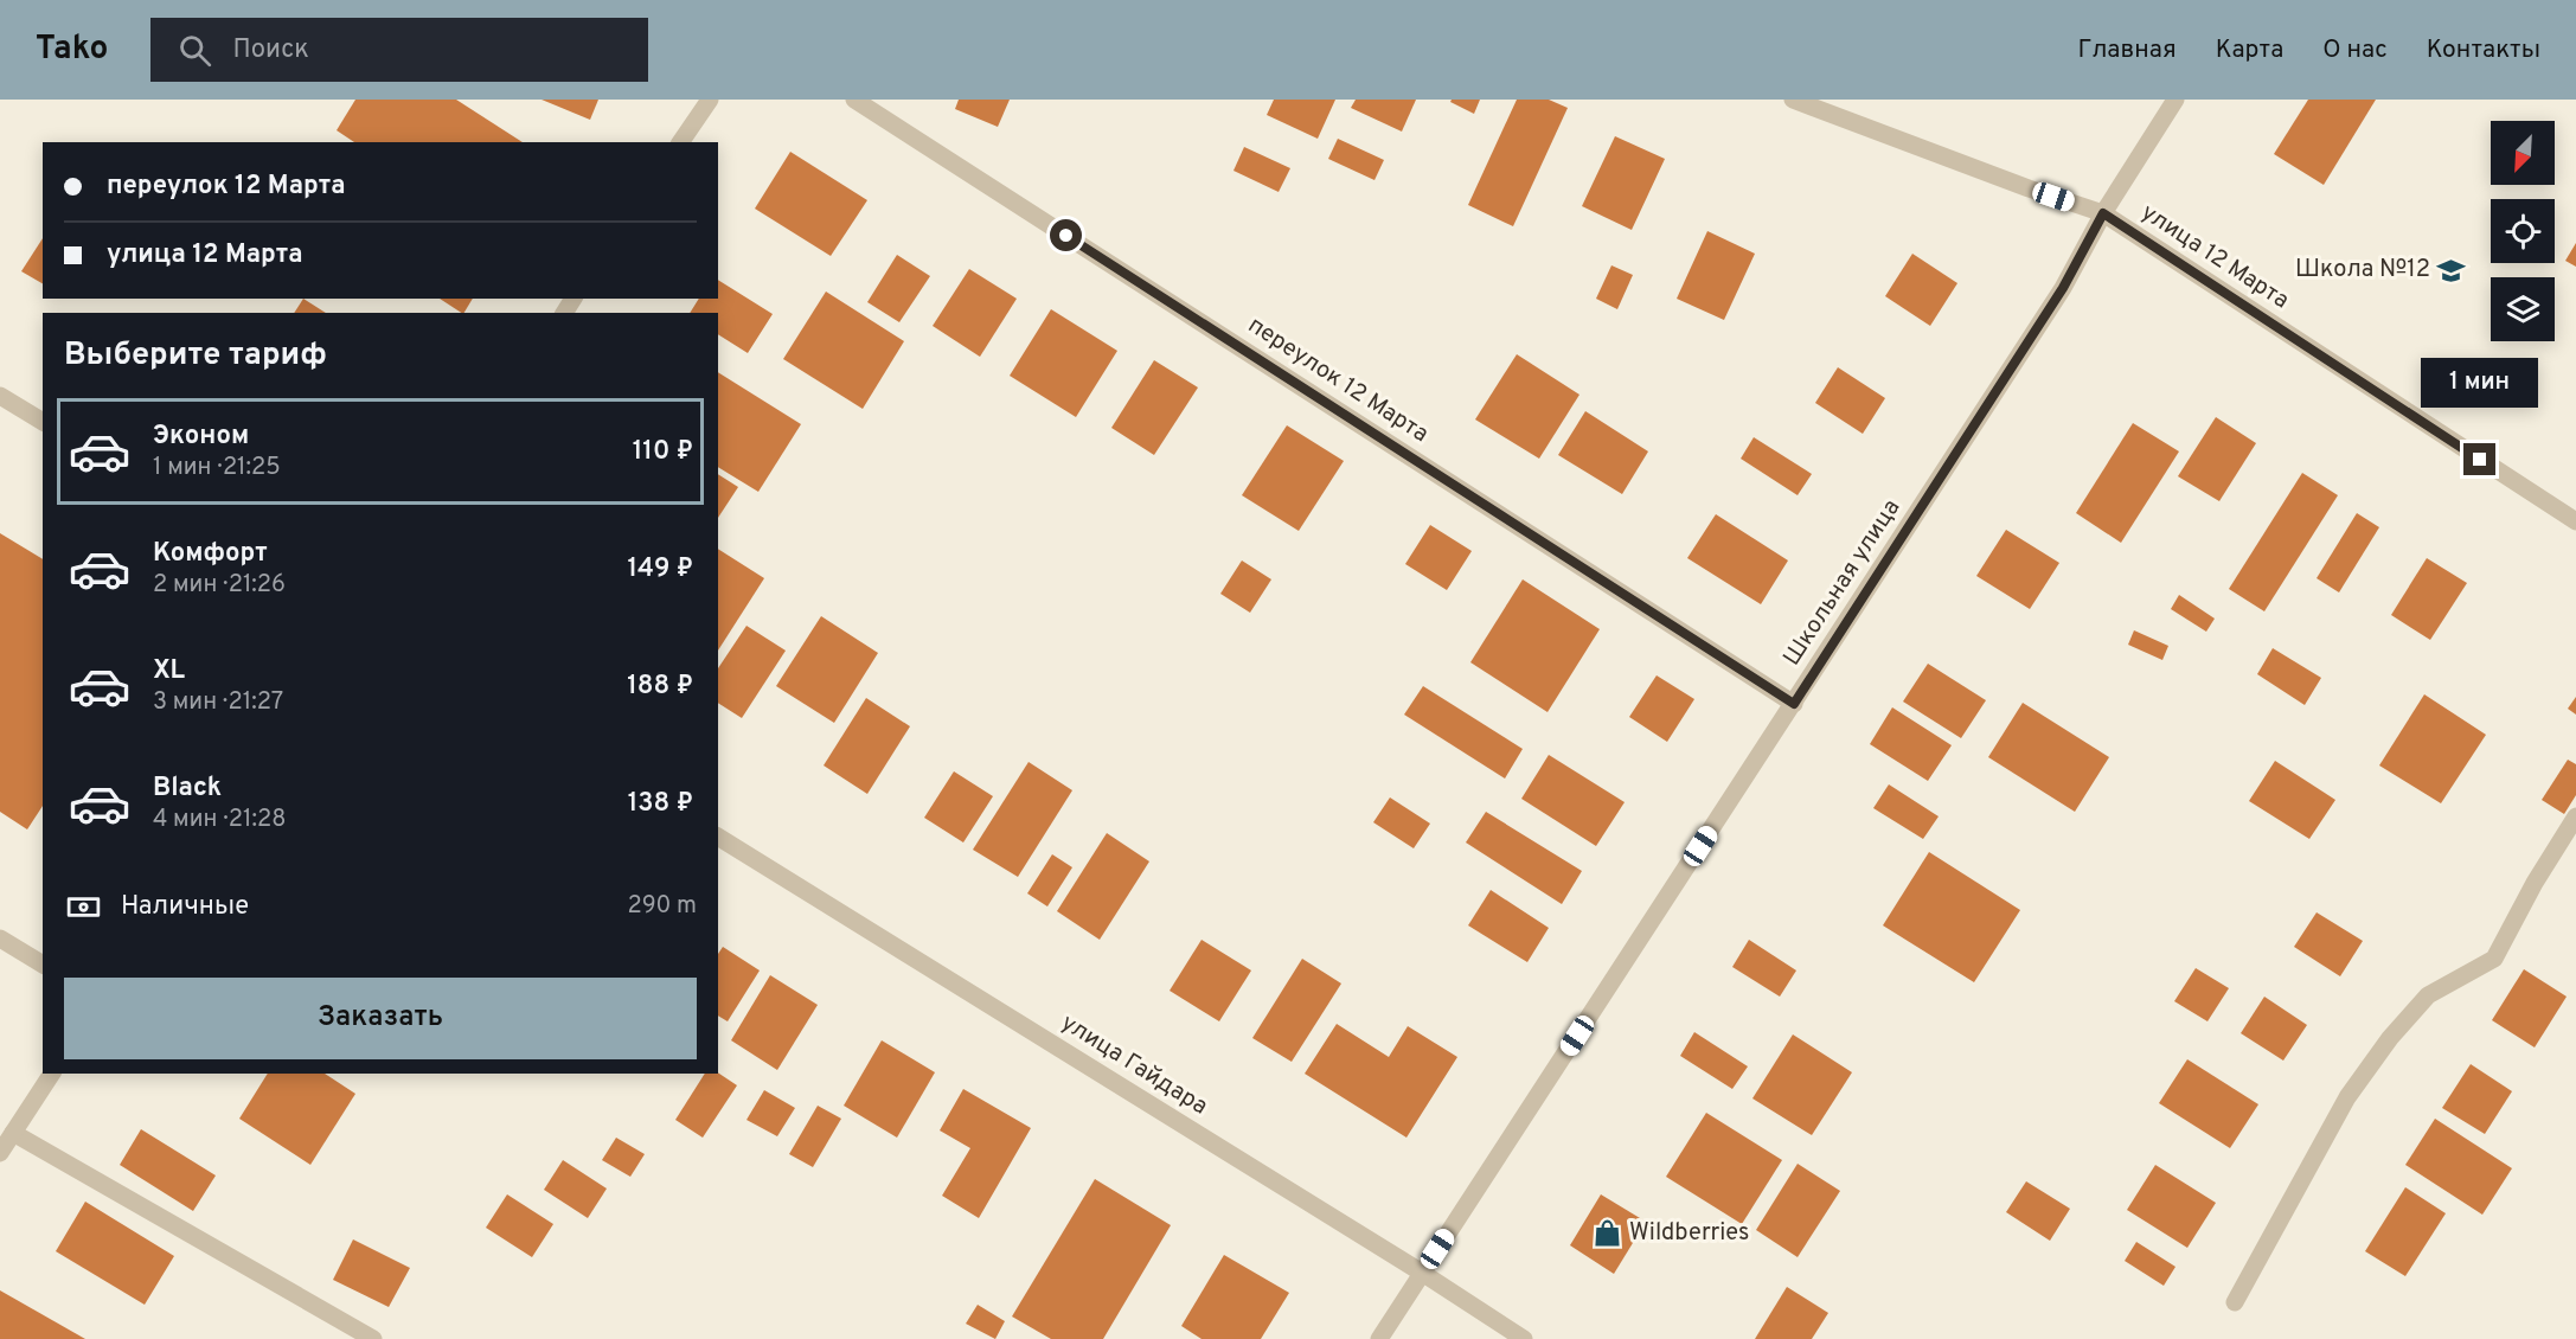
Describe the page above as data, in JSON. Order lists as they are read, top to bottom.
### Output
{
  "streets": {
    "street": [
      "улица 12 Марта",
      "переулок 12 Марта",
      "Школьная улица",
      "улица Гайдара"
    ]
  },
  "crossings": [
    ["улица 12 Марта", "Школьная улица"],
    ["переулок 12 Марта", "Школьная улица"],
    ["Школьная улица", "улица Гайдара"]
  ],
  "places": {
    "school or university": ["Школа №12"],
    "shop": ["Wildberries"]
  },
  "north": "bottom left",
  "page": {
    "header": "Tako",
    "search": "Поиск",
    "nav": [
      "Главная",
      "Карта",
      "О нас",
      "Контакты"
    ],
    "banner": ["переулок 12 Марта", "улица 12 Марта"],
    "heading": "Выберите тариф",
    "bubble": "1 мин",
    "list": [
      {
        "name": "Эконом",
        "note": "1 мин · 21:25",
        "value": "110 ₽"
      },
      {
        "name": "Комфорт",
        "note": "2 мин · 21:26",
        "value": "149 ₽"
      },
      {
        "name": "XL",
        "note": "3 мин · 21:27",
        "value": "188 ₽"
      },
      {
        "name": "Black",
        "note": "4 мин · 21:28",
        "value": "138 ₽"
      }
    ],
    "pay": ["Наличные", "290 m"],
    "buttons": "Заказать"
  }
}
